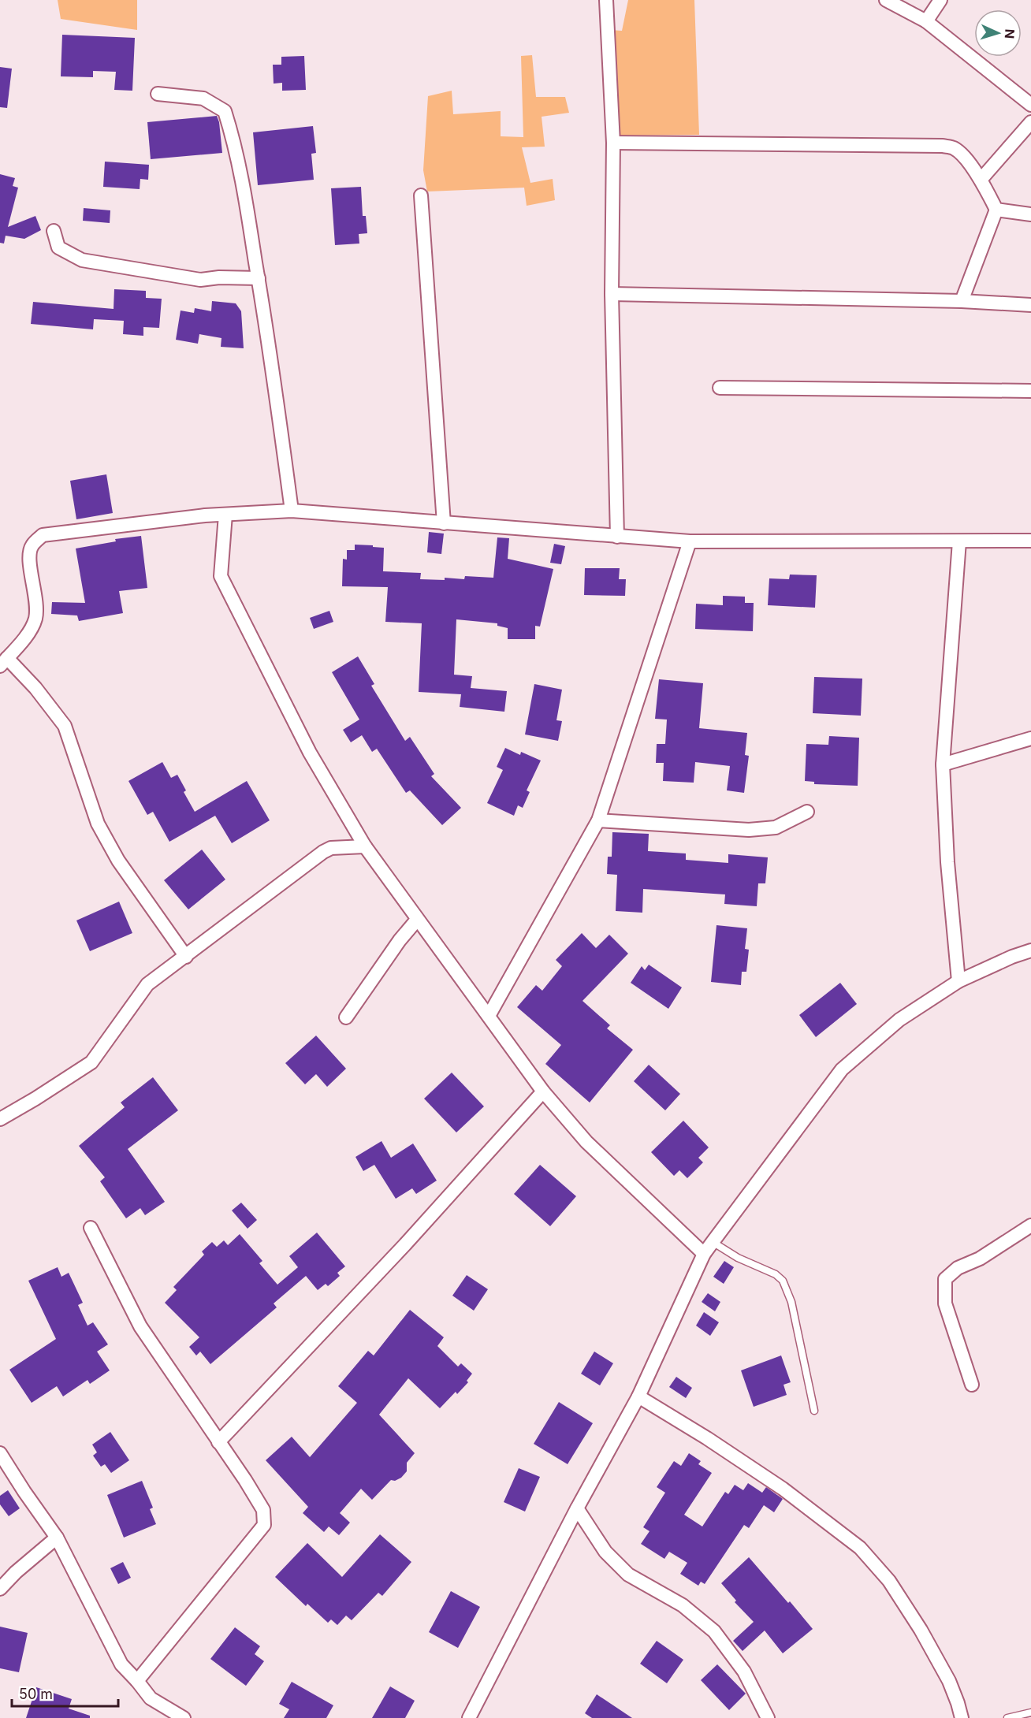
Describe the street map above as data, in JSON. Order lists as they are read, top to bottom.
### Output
{
  "scale_bar": "50 m",
  "north": "right"
}
